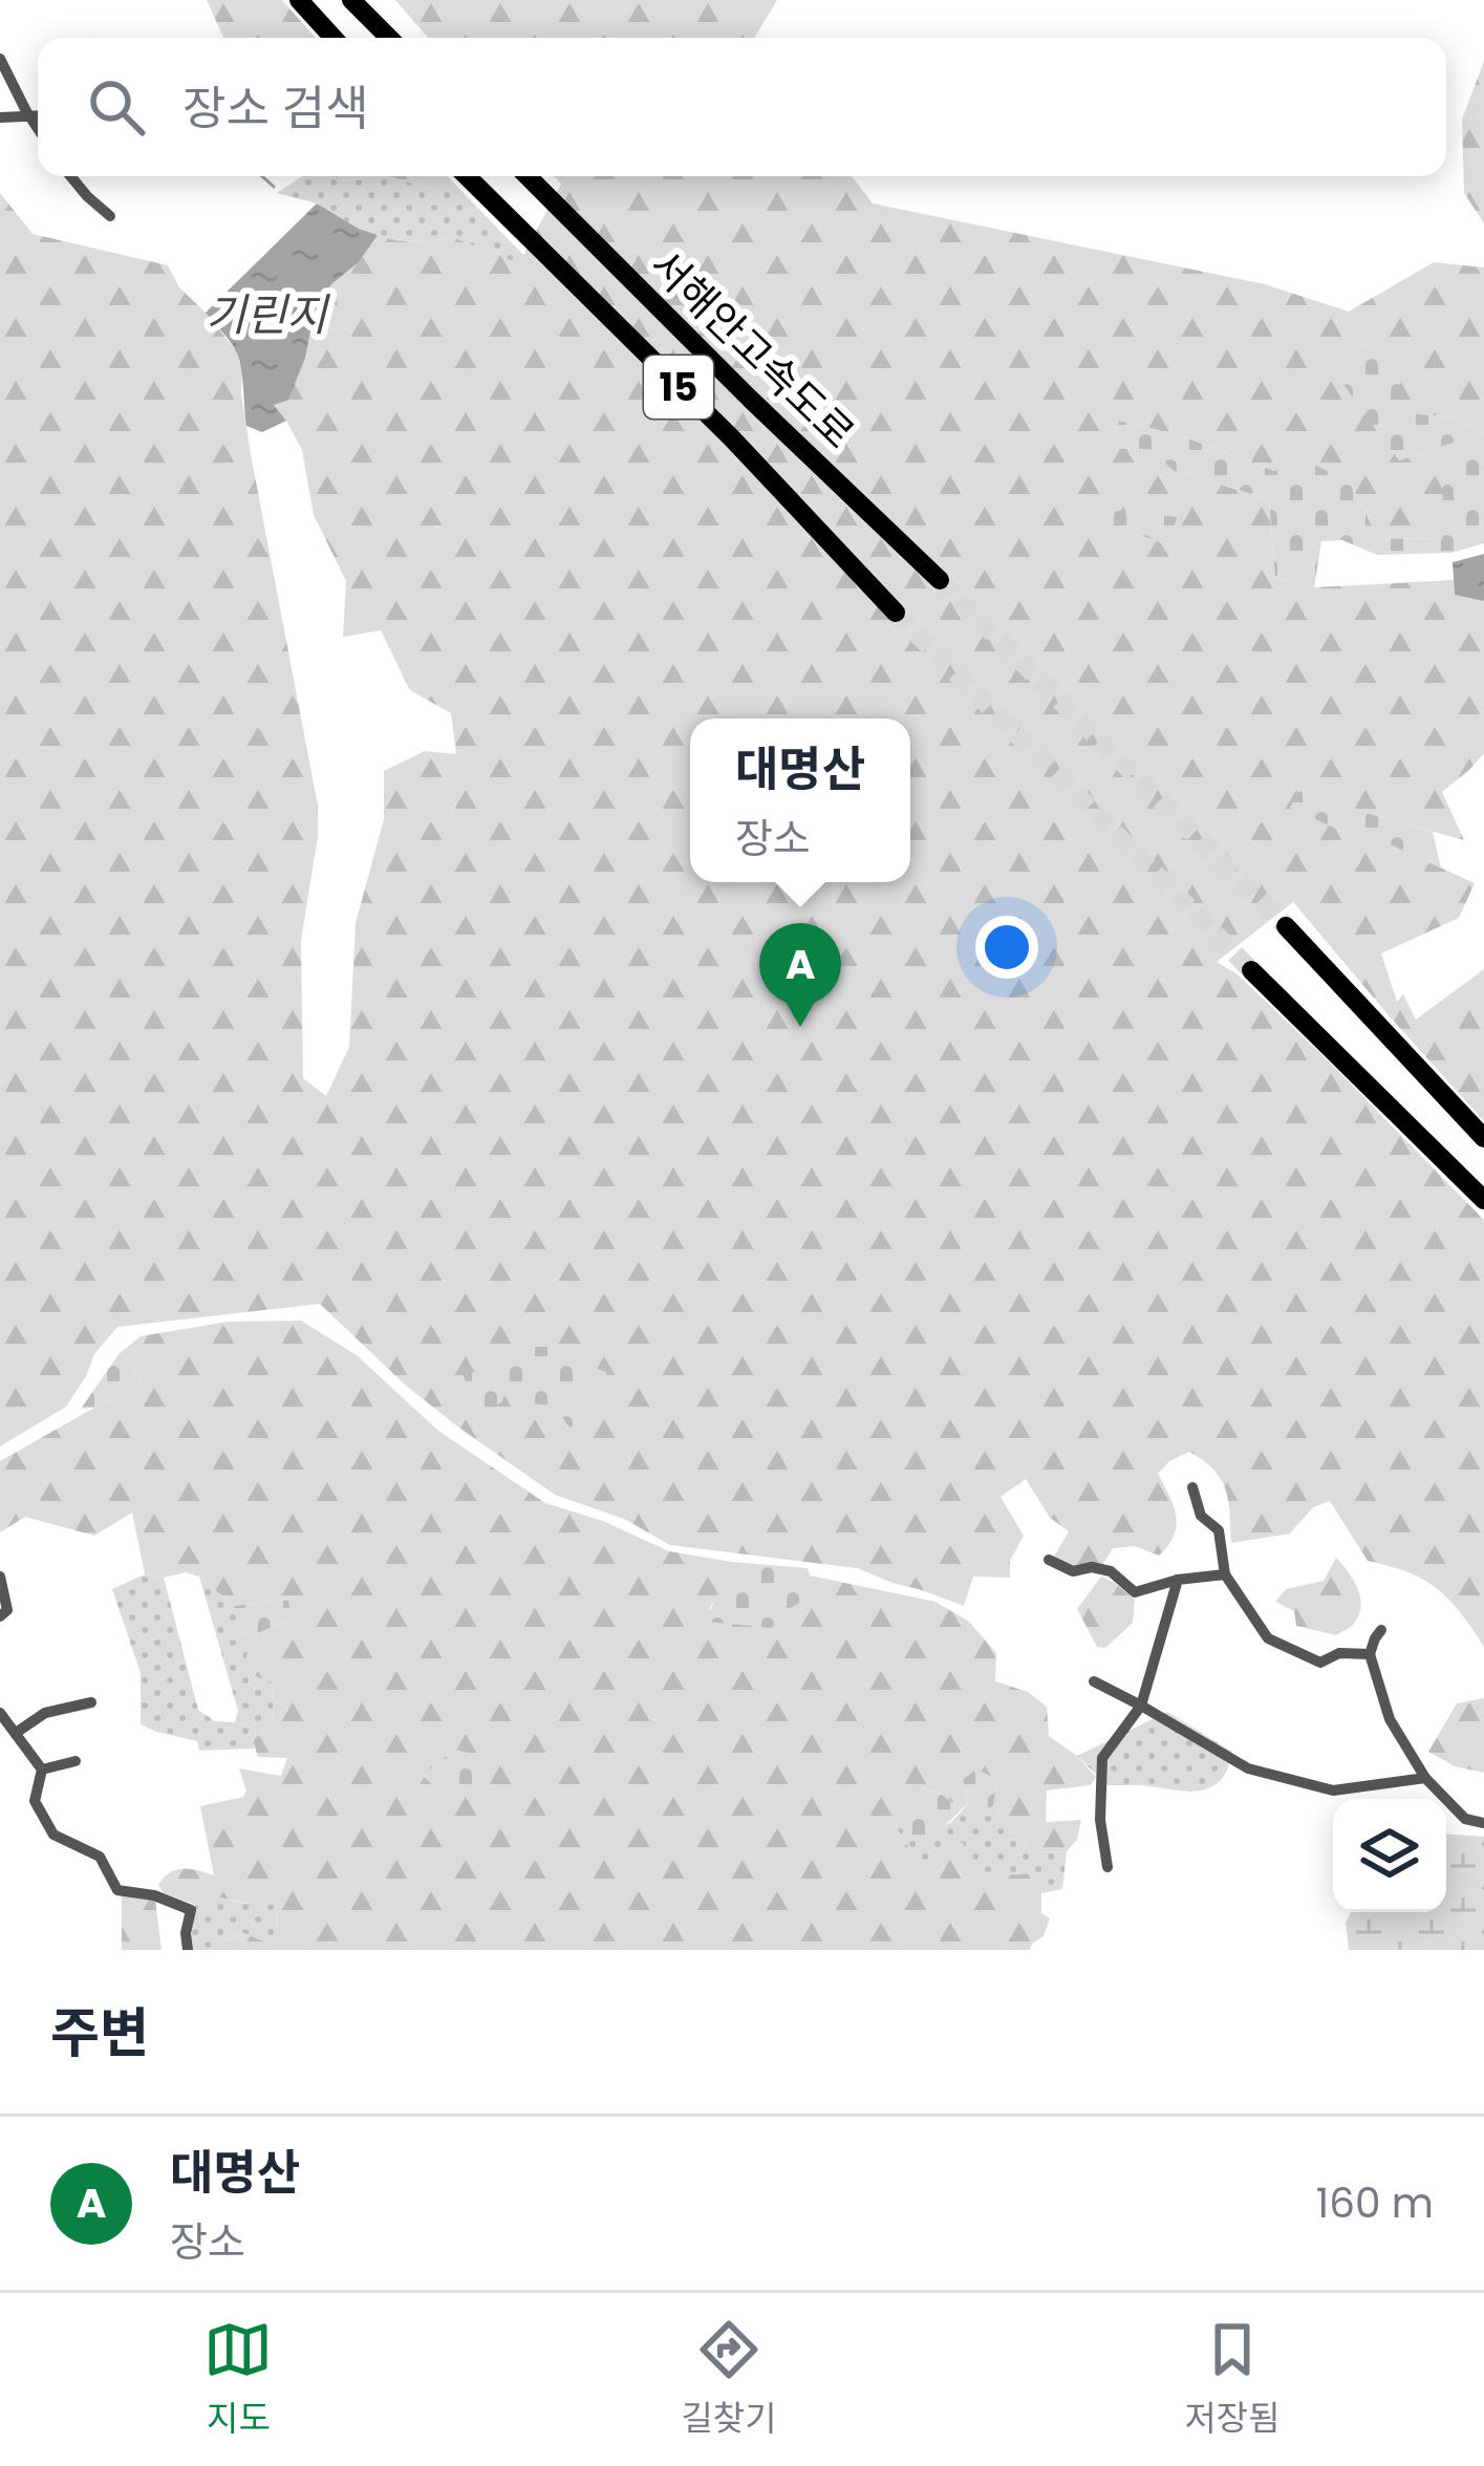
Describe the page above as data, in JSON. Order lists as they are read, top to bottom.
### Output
{
  "streets": {
    "highway": ["서해안고속도로", "15"]
  },
  "water": ["기린지"],
  "page": {
    "search": "장소 검색",
    "popup": ["대명산", "장소"],
    "pins": "A",
    "heading": "주변",
    "list": [
      {
        "mark": "A",
        "name": "대명산",
        "note": "장소",
        "value": "160 m"
      }
    ],
    "nav": ["지도", "길찾기", "저장됨"]
  }
}
